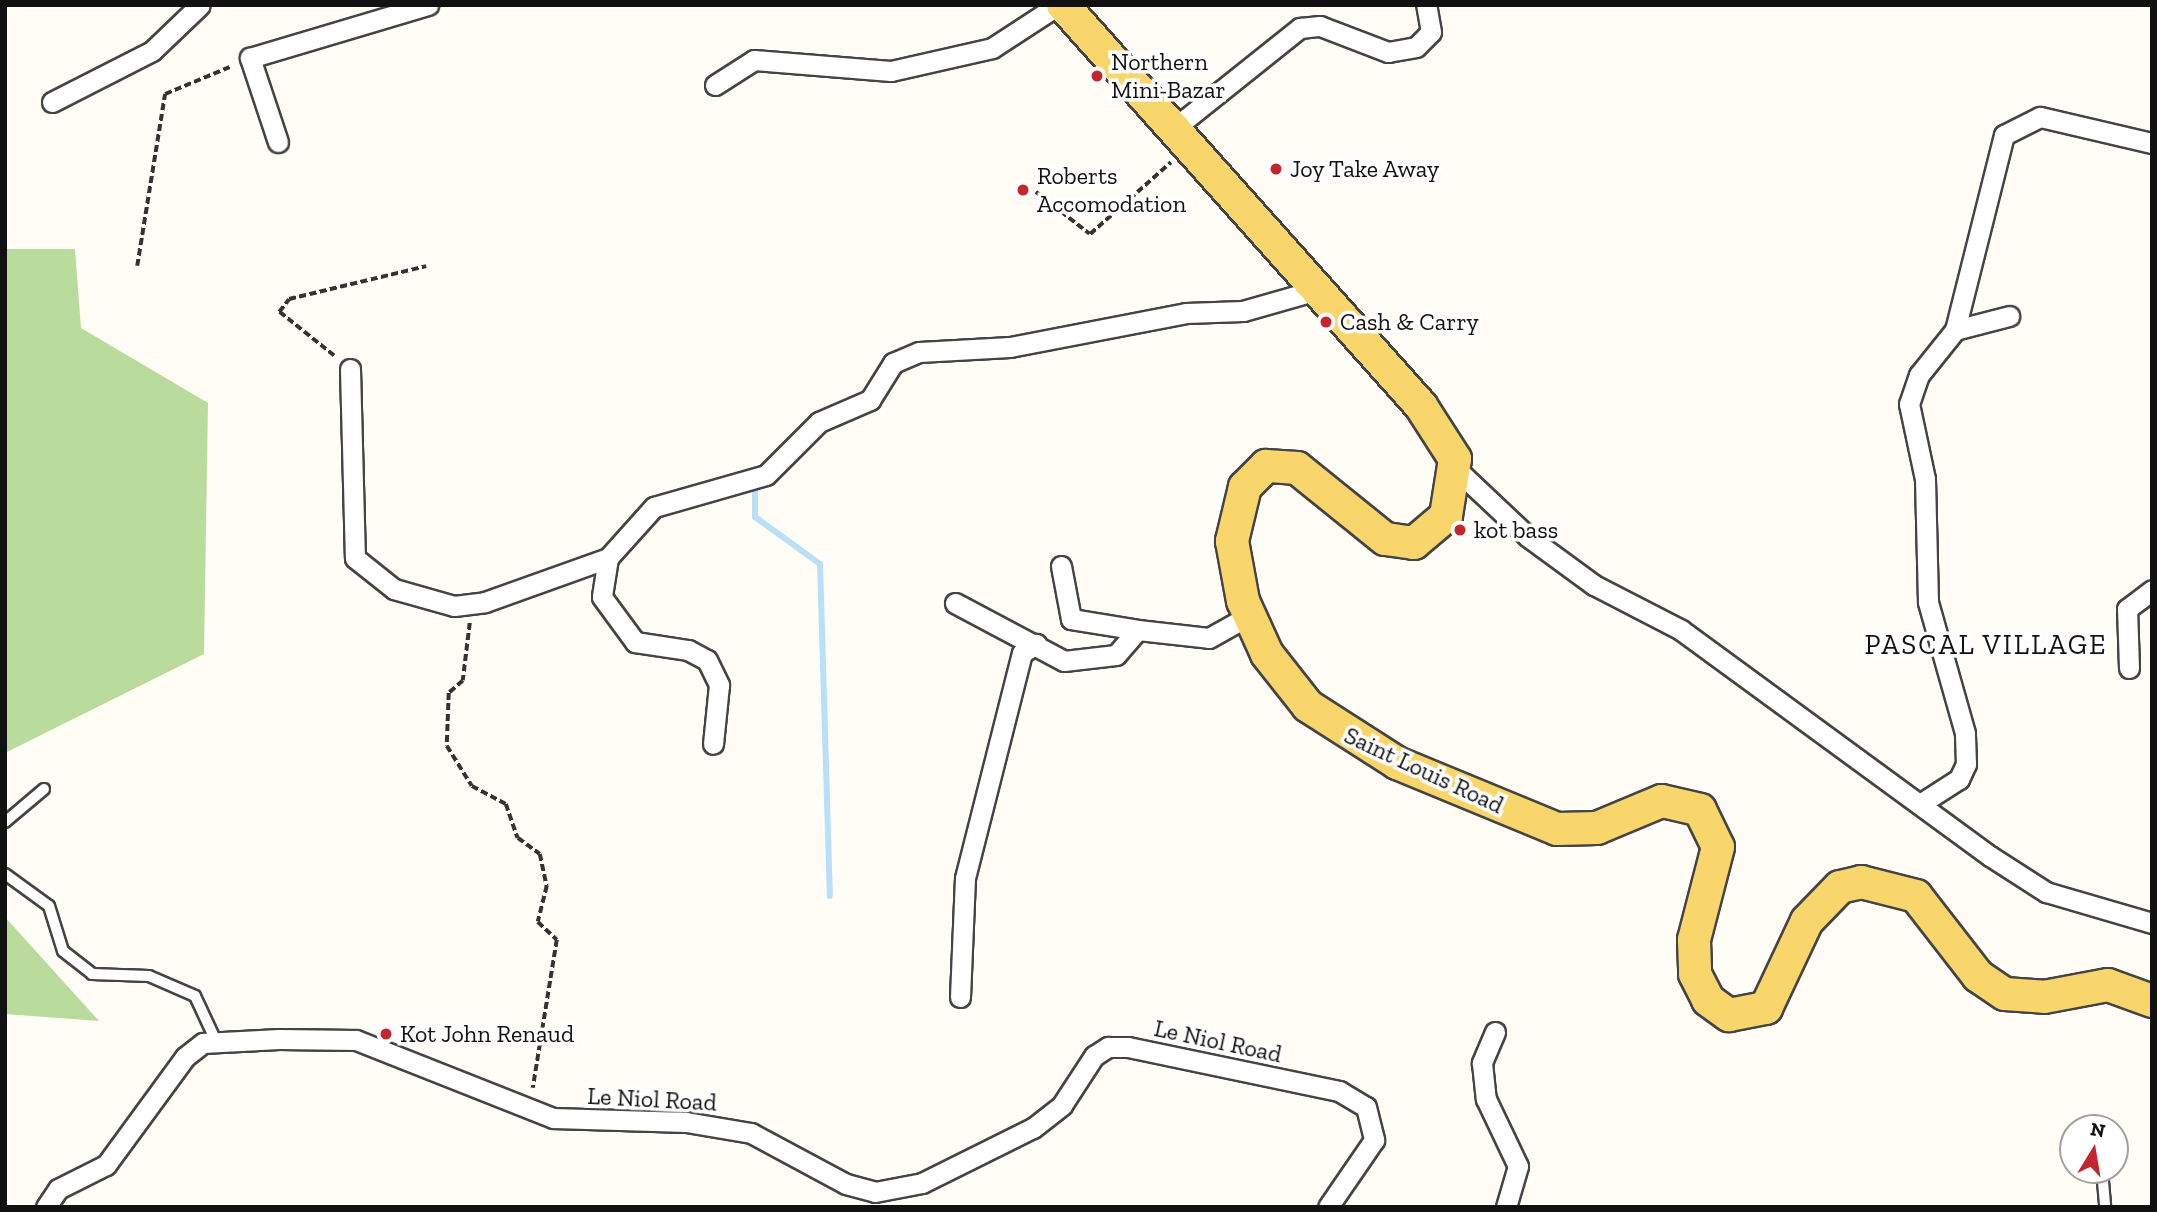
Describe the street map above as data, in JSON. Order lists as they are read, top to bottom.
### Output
{
  "streets": {
    "main road": ["Saint Louis Road"],
    "street": ["Le Niol Road"]
  },
  "districts": ["PASCAL VILLAGE"],
  "places": [
    "Northern Mini-Bazar",
    "Joy Take Away",
    "Roberts Accomodation",
    "Cash & Carry",
    "kot bass",
    "Kot John Renaud"
  ],
  "north": "top"
}
